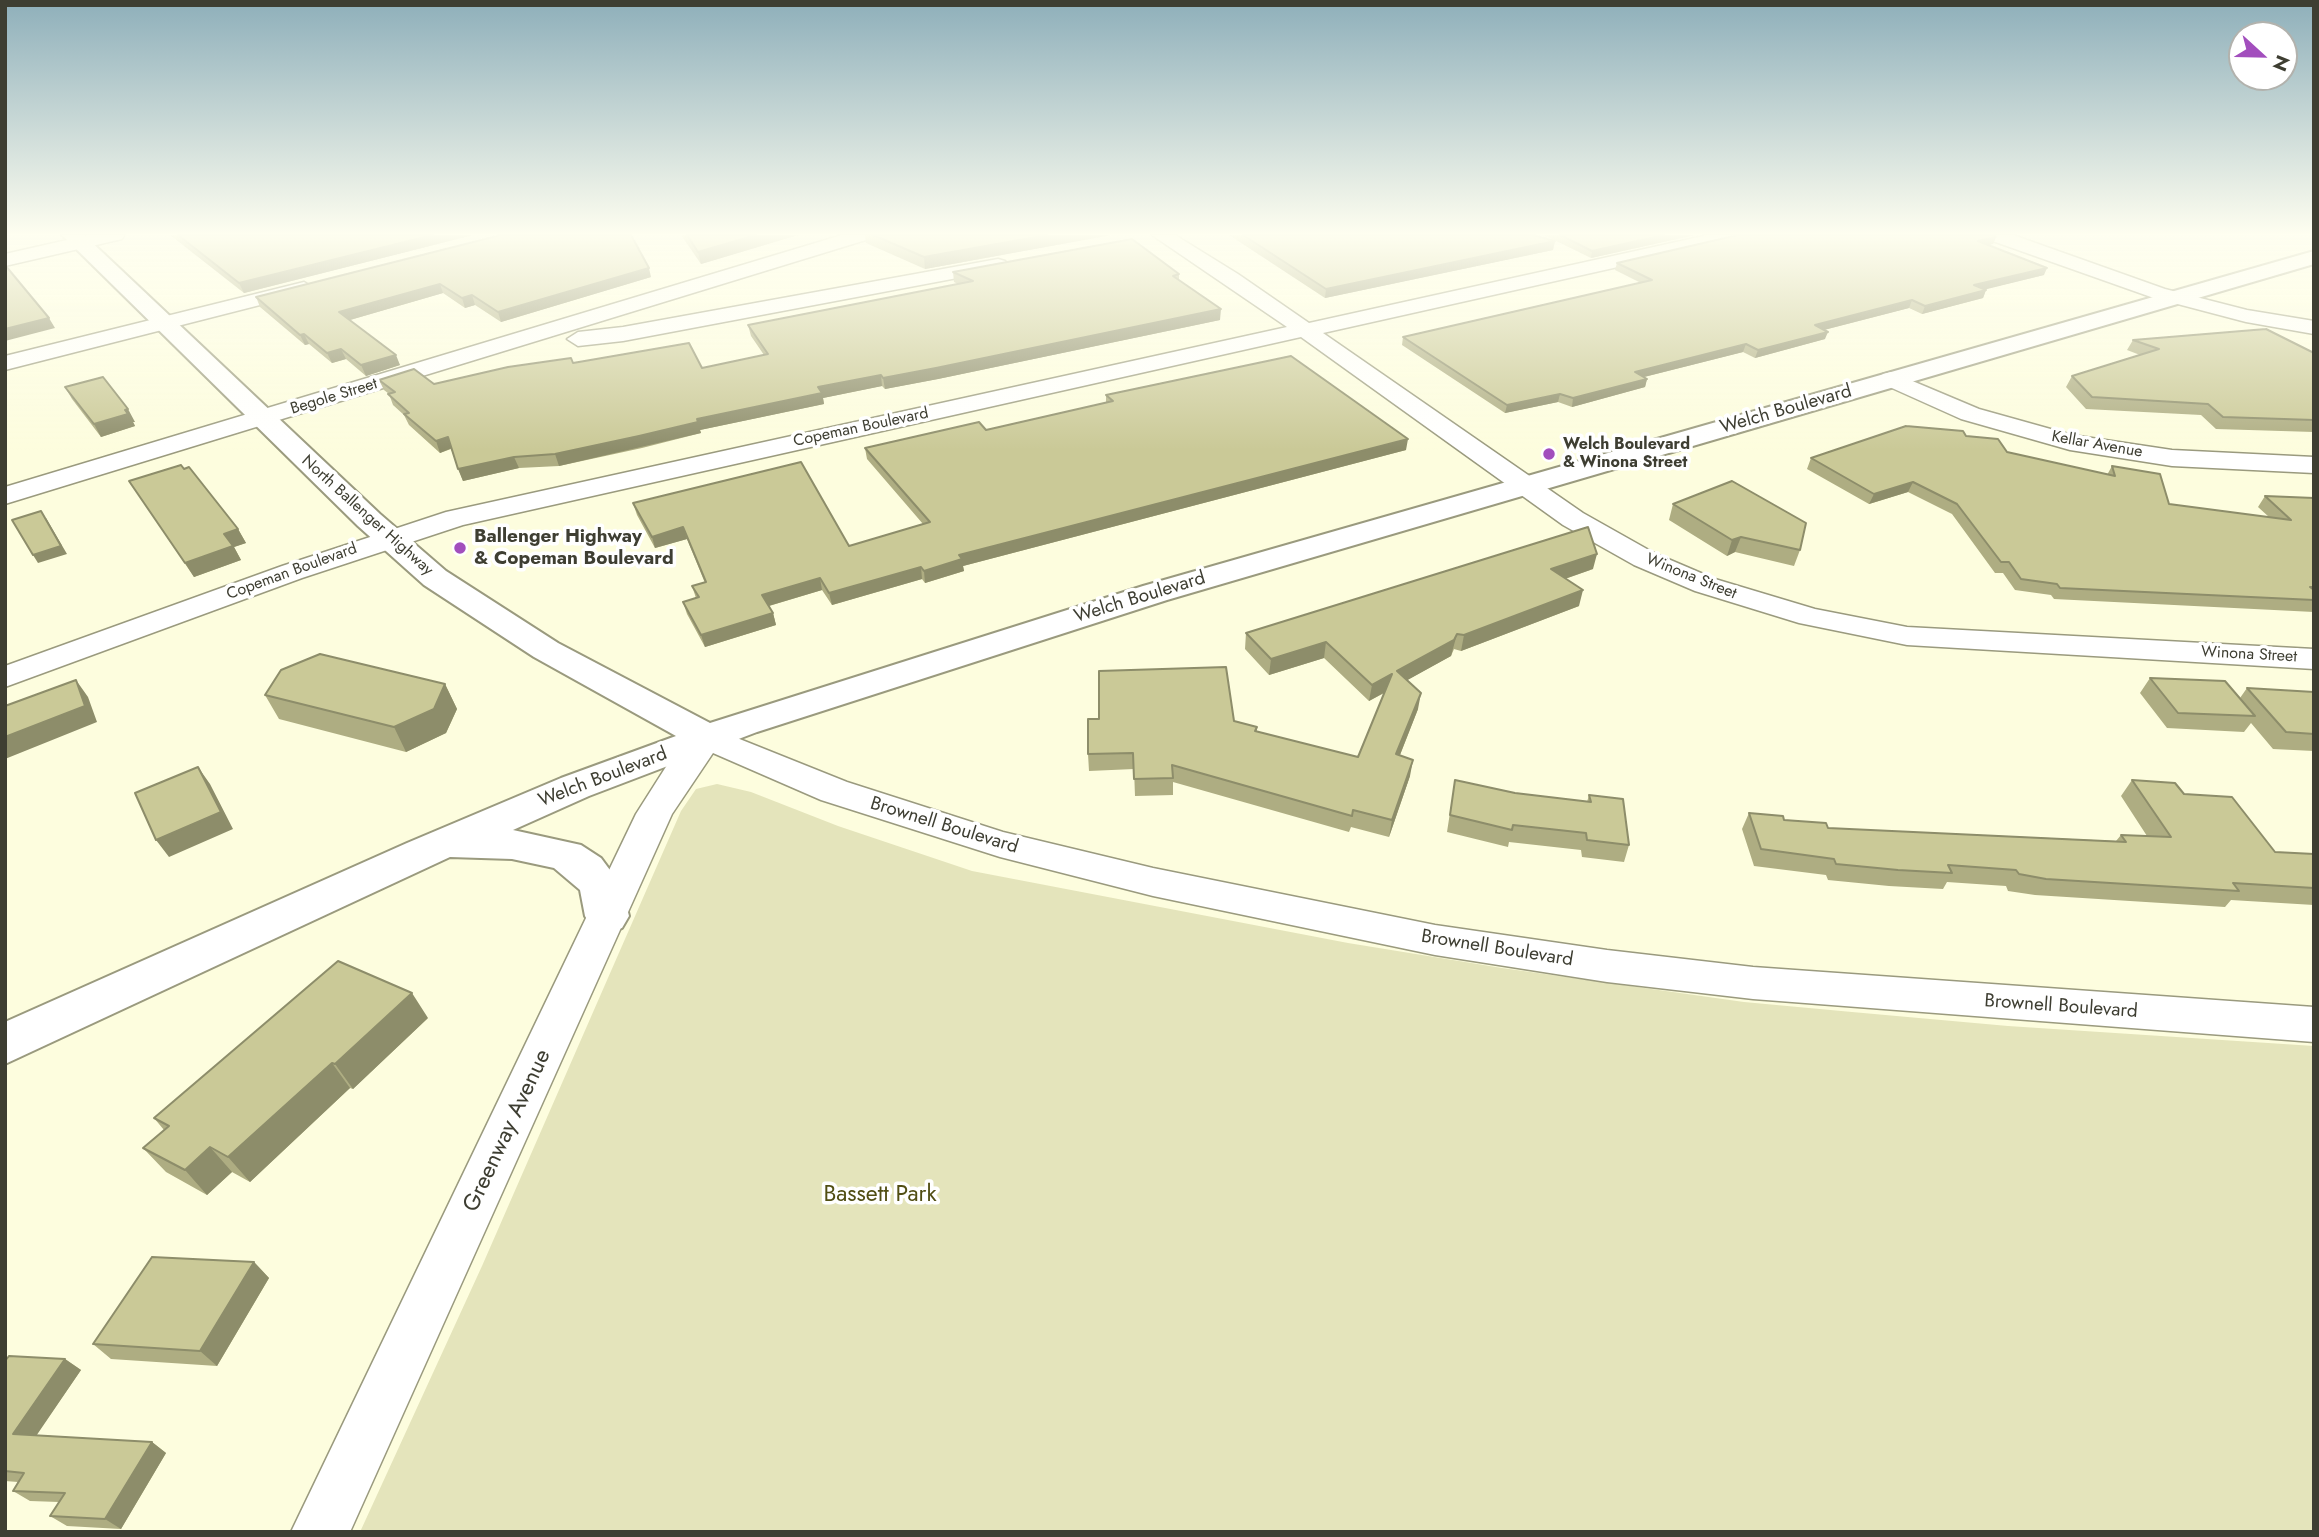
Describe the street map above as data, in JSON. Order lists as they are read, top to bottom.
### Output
{
  "streets": {
    "main road": ["Welch Boulevard", "North Ballenger Highway"],
    "street": [
      "Begole Street",
      "Copeman Boulevard",
      "Kellar Avenue",
      "Winona Street",
      "Brownell Boulevard",
      "Greenway Avenue"
    ]
  },
  "crossings": [
    ["Begole Street", "North Ballenger Highway"],
    ["Welch Boulevard", "Kellar Avenue"],
    ["Welch Boulevard", "North Ballenger Highway"],
    ["Welch Boulevard", "Winona Street"],
    ["Welch Boulevard", "Brownell Boulevard"],
    ["Welch Boulevard", "Greenway Avenue"],
    ["Copeman Boulevard", "North Ballenger Highway"],
    ["Copeman Boulevard", "Winona Street"],
    ["North Ballenger Highway", "Brownell Boulevard"],
    ["North Ballenger Highway", "Greenway Avenue"],
    ["Brownell Boulevard", "Greenway Avenue"]
  ],
  "parks": ["Bassett Park"],
  "places": ["Welch Boulevard & Winona Street", "Ballenger Highway & Copeman Boulevard"],
  "north": "right"
}
